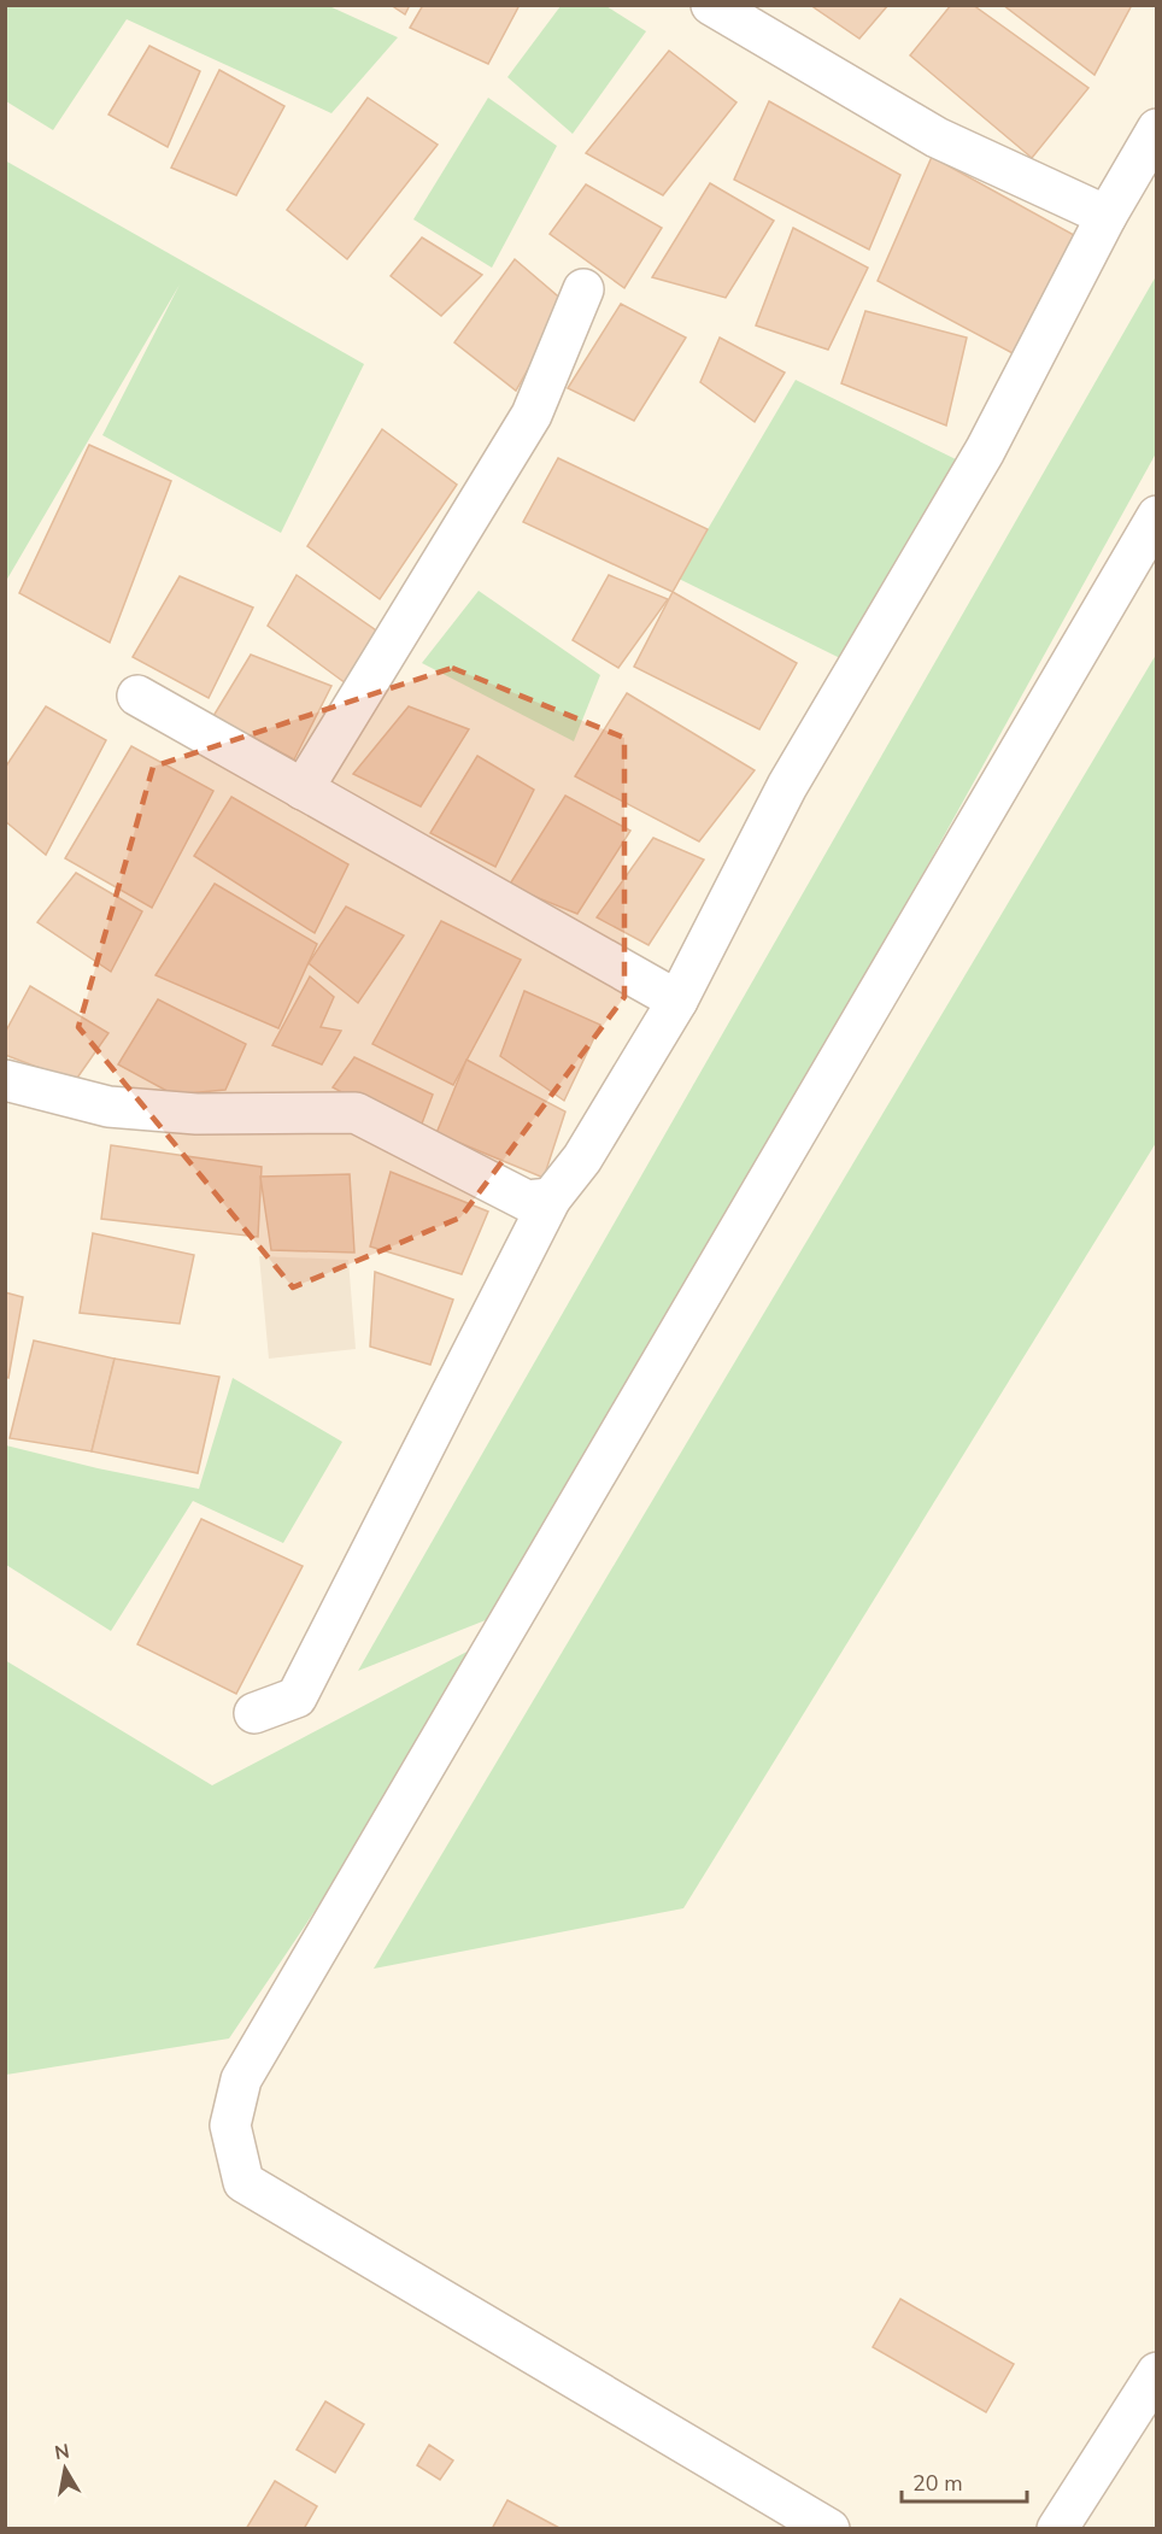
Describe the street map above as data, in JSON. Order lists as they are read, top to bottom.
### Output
{
  "scale_bar": "20 m",
  "north": "top"
}
